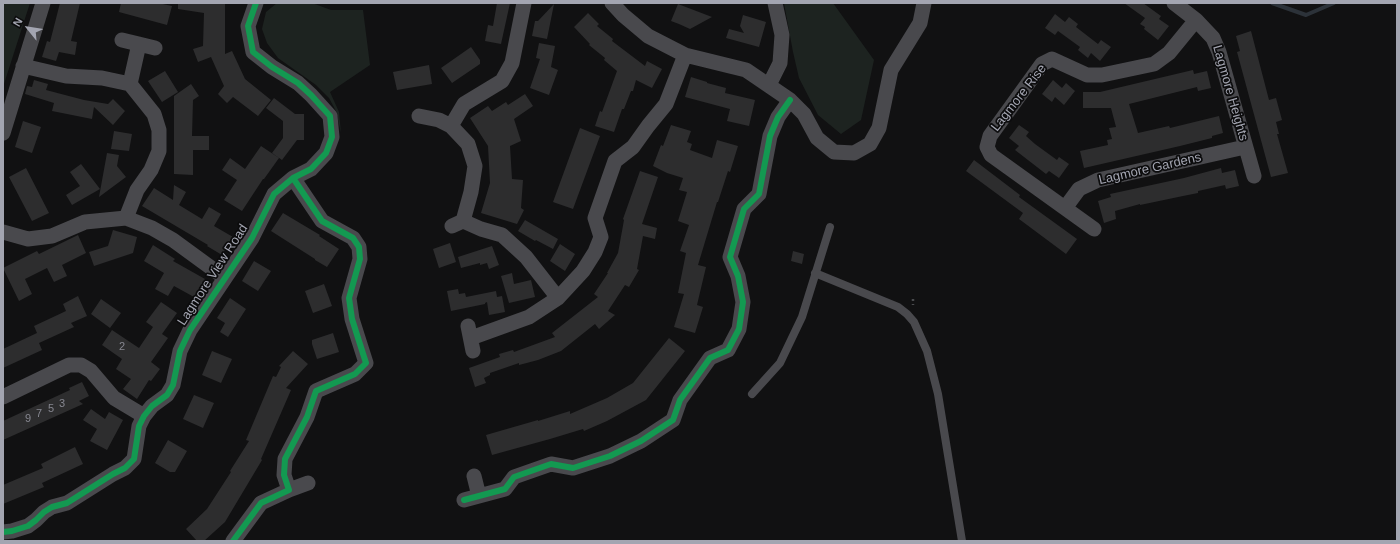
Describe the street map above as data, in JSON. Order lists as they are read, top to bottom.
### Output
{
  "streets": {
    "street": [
      "Lagmore Heights",
      "Lagmore Rise",
      "Lagmore Gardens",
      "Lagmore View Road"
    ]
  },
  "crossings": [
    ["Lagmore Heights", "Lagmore Rise"],
    ["Lagmore Heights", "Lagmore Gardens"],
    ["Lagmore Rise", "Lagmore Gardens"]
  ],
  "house_numbers": [
    "2",
    "3",
    "5",
    "7",
    "9"
  ],
  "north": "top left"
}
